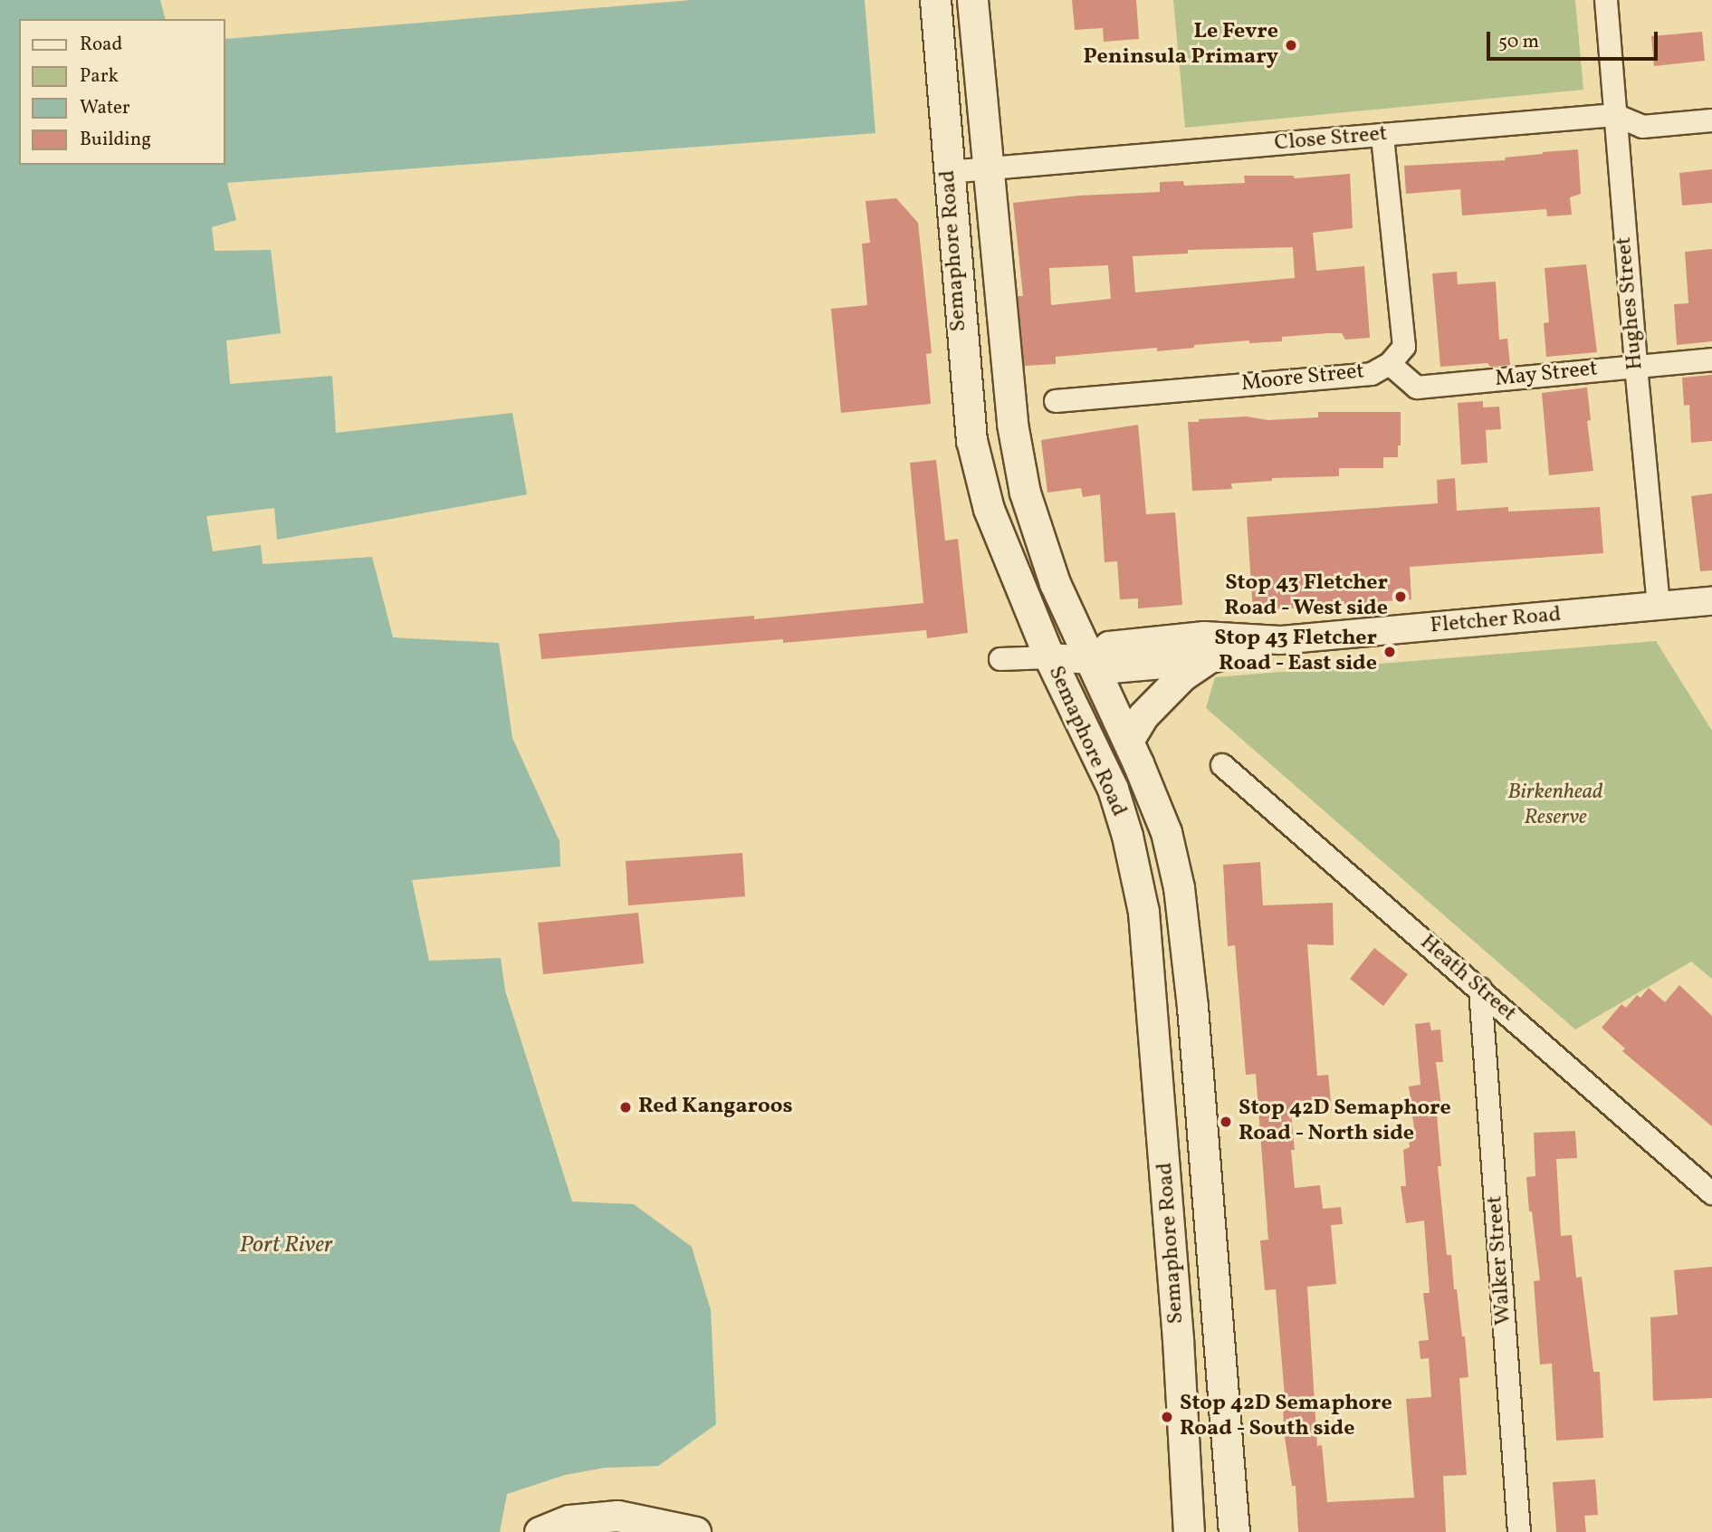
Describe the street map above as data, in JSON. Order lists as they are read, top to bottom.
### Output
{
  "streets": {
    "main road": ["Semaphore Road"],
    "street": [
      "Close Street",
      "Hughes Street",
      "May Street",
      "Moore Street",
      "Fletcher Road",
      "Heath Street",
      "Walker Street"
    ]
  },
  "crossings": [
    ["Close Street", "Semaphore Road"],
    ["Close Street", "Hughes Street"],
    ["Close Street", "Moore Street"],
    ["Semaphore Road", "Fletcher Road"],
    ["Hughes Street", "May Street"],
    ["Hughes Street", "Fletcher Road"],
    ["May Street", "Moore Street"],
    ["Heath Street", "Walker Street"]
  ],
  "water": ["Port River"],
  "parks": ["Birkenhead Reserve"],
  "places": [
    "Le Fevre Peninsula Primary",
    "Stop 43 Fletcher Road - West side",
    "Stop 43 Fletcher Road - East side",
    "Red Kangaroos",
    "Stop 42D Semaphore Road - North side",
    "Stop 42D Semaphore Road - South side"
  ],
  "legend": [
    "Road",
    "Park",
    "Water",
    "Building"
  ],
  "scale_bar": "50 m"
}
